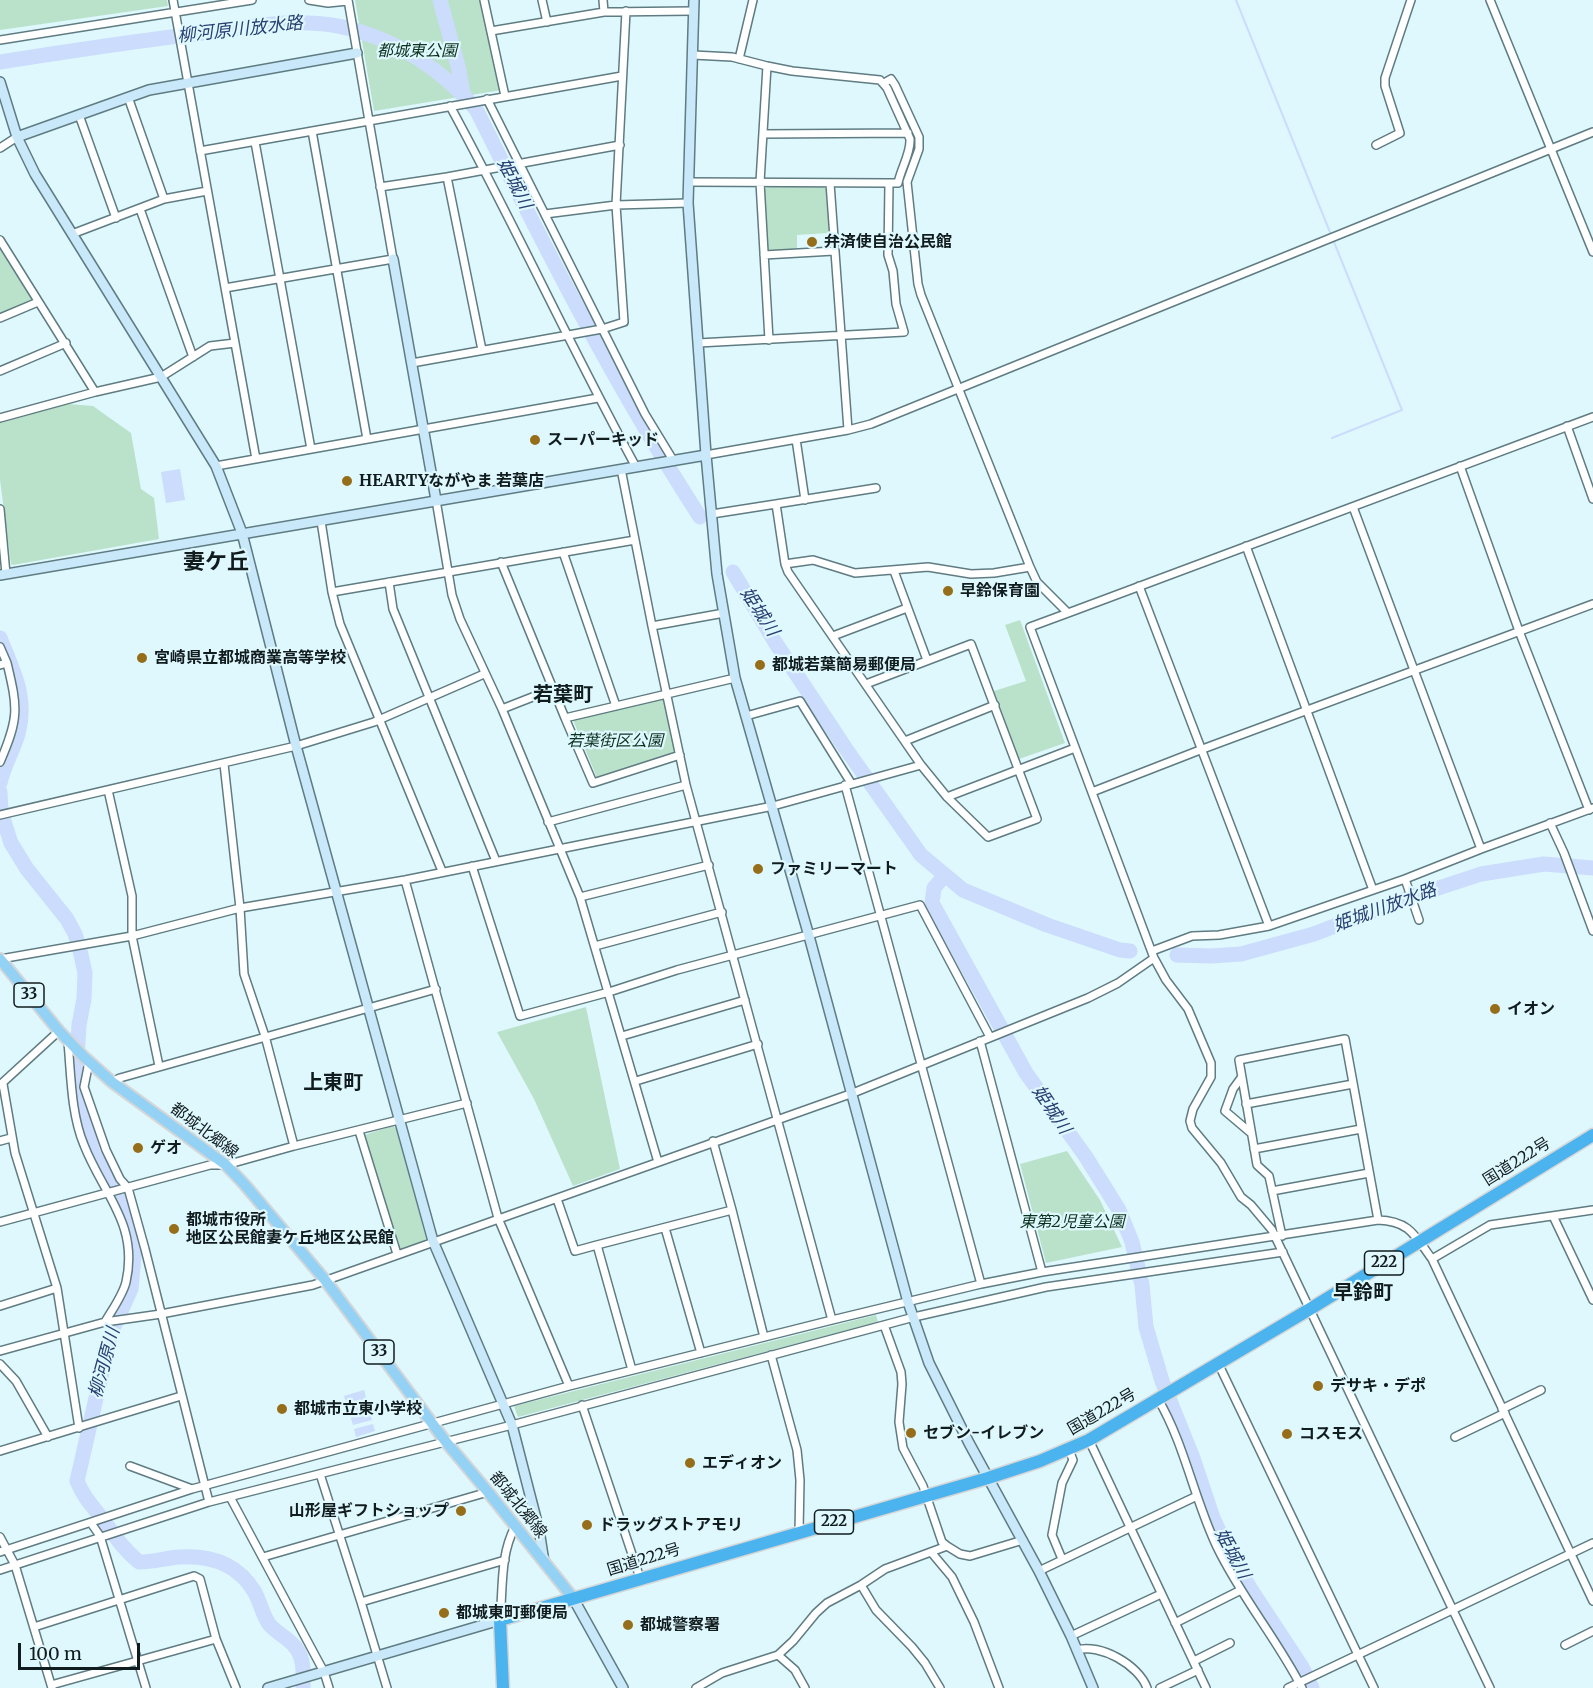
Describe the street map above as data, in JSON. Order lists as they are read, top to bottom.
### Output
{
  "streets": {
    "highway": ["国道222号", "222"],
    "main road": ["33", "都城北郷線"]
  },
  "crossings": [
    ["都城北郷線", "国道222号"]
  ],
  "districts": [
    "妻ケ丘",
    "若葉町",
    "上東町",
    "早鈴町"
  ],
  "water": [
    "柳河原川放水路",
    "姫城川",
    "姫城川放水路",
    "柳河原川"
  ],
  "parks": ["都城東公園", "若葉街区公園", "東第2児童公園"],
  "places": [
    "弁済使自治公民館",
    "スーパーキッド",
    "HEARTYながやま 若葉店",
    "早鈴保育園",
    "宮崎県立都城商業高等学校",
    "都城若葉簡易郵便局",
    "ファミリーマート",
    "イオン",
    "ゲオ",
    "都城市役所 地区公民館妻ケ丘地区公民館",
    "デサキ・デポ",
    "都城市立東小学校",
    "セブン-イレブン",
    "コスモス",
    "エディオン",
    "山形屋ギフトショップ",
    "ドラッグストアモリ",
    "都城東町郵便局",
    "都城警察署"
  ],
  "scale_bar": "100 m"
}
